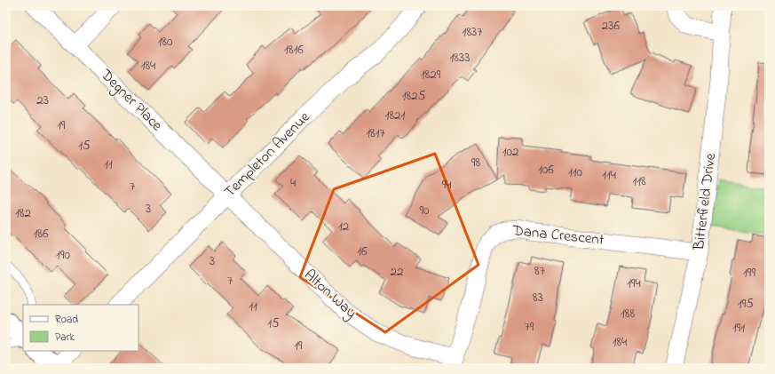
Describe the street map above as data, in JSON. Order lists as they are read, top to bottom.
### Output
{
  "streets": {
    "street": [
      "Degner Place",
      "Templeton Avenue",
      "Bitterfield Drive",
      "Dana Crescent",
      "Alton Way"
    ]
  },
  "crossings": [
    ["Degner Place", "Templeton Avenue"],
    ["Degner Place", "Alton Way"],
    ["Templeton Avenue", "Alton Way"],
    ["Bitterfield Drive", "Dana Crescent"],
    ["Dana Crescent", "Alton Way"]
  ],
  "house_numbers": [
    "236",
    "1837",
    "180",
    "1816",
    "1833",
    "184",
    "1829",
    "1825",
    "23",
    "1821",
    "19",
    "1817",
    "15",
    "102",
    "98",
    "11",
    "106",
    "110",
    "114",
    "118",
    "4",
    "94",
    "7",
    "3",
    "90",
    "182",
    "12",
    "186",
    "16",
    "190",
    "3",
    "87",
    "22",
    "199",
    "7",
    "194",
    "83",
    "195",
    "11",
    "188",
    "15",
    "79",
    "191",
    "184",
    "19"
  ],
  "legend": ["Road", "Park"]
}
